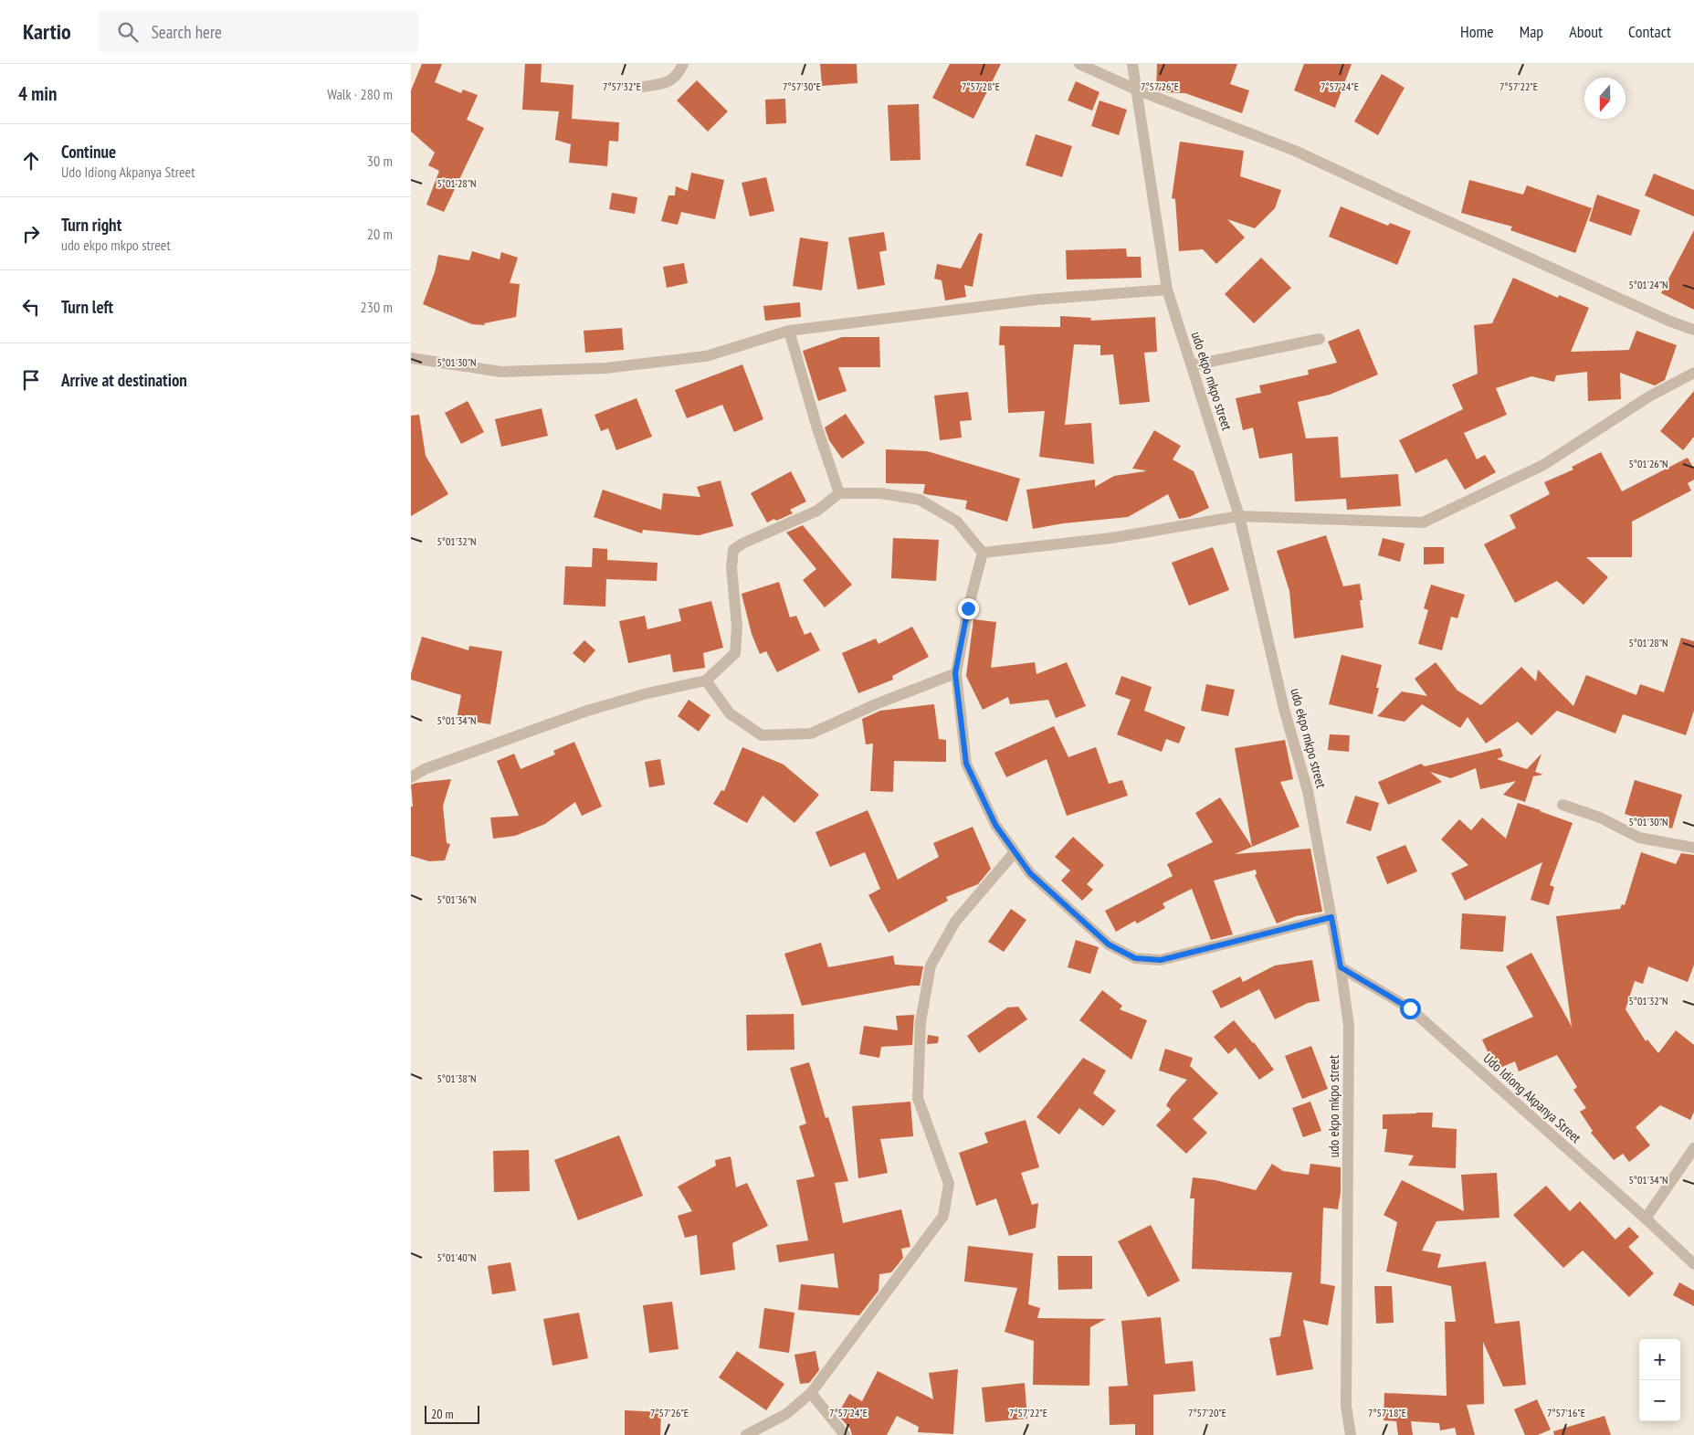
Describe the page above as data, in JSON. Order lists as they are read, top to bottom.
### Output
{
  "streets": {
    "street": ["udo ekpo mkpo street", "Udo Idiong Akpanya Street"]
  },
  "crossings": [
    ["udo ekpo mkpo street", "Udo Idiong Akpanya Street"]
  ],
  "scale_bar": "20 m",
  "north": "bottom",
  "page": {
    "header": "Kartio",
    "search": "Search here",
    "nav": [
      "Home",
      "Map",
      "About",
      "Contact"
    ],
    "heading": ["4 min", "Walk · 280 m"],
    "list": [
      ["Continue", "Udo Idiong Akpanya Street", "30 m"],
      ["Turn right", "udo ekpo mkpo street", "20 m"],
      ["Turn left", "230 m"],
      "Arrive at destination"
    ],
    "map_buttons": ["+", "−"],
    "scale": "20 m"
  },
  "coordinates": [
    "7°57'28\"E",
    "7°57'24\"E",
    "7°57'32\"E",
    "7°57'30\"E",
    "7°57'26\"E",
    "7°57'22\"E",
    "5°01'28\"N",
    "5°01'24\"N",
    "5°01'30\"N",
    "5°01'26\"N",
    "5°01'32\"N",
    "5°01'34\"N",
    "5°01'36\"N",
    "5°01'38\"N",
    "5°01'40\"N",
    "7°57'20\"E",
    "7°57'18\"E",
    "7°57'16\"E"
  ]
}
